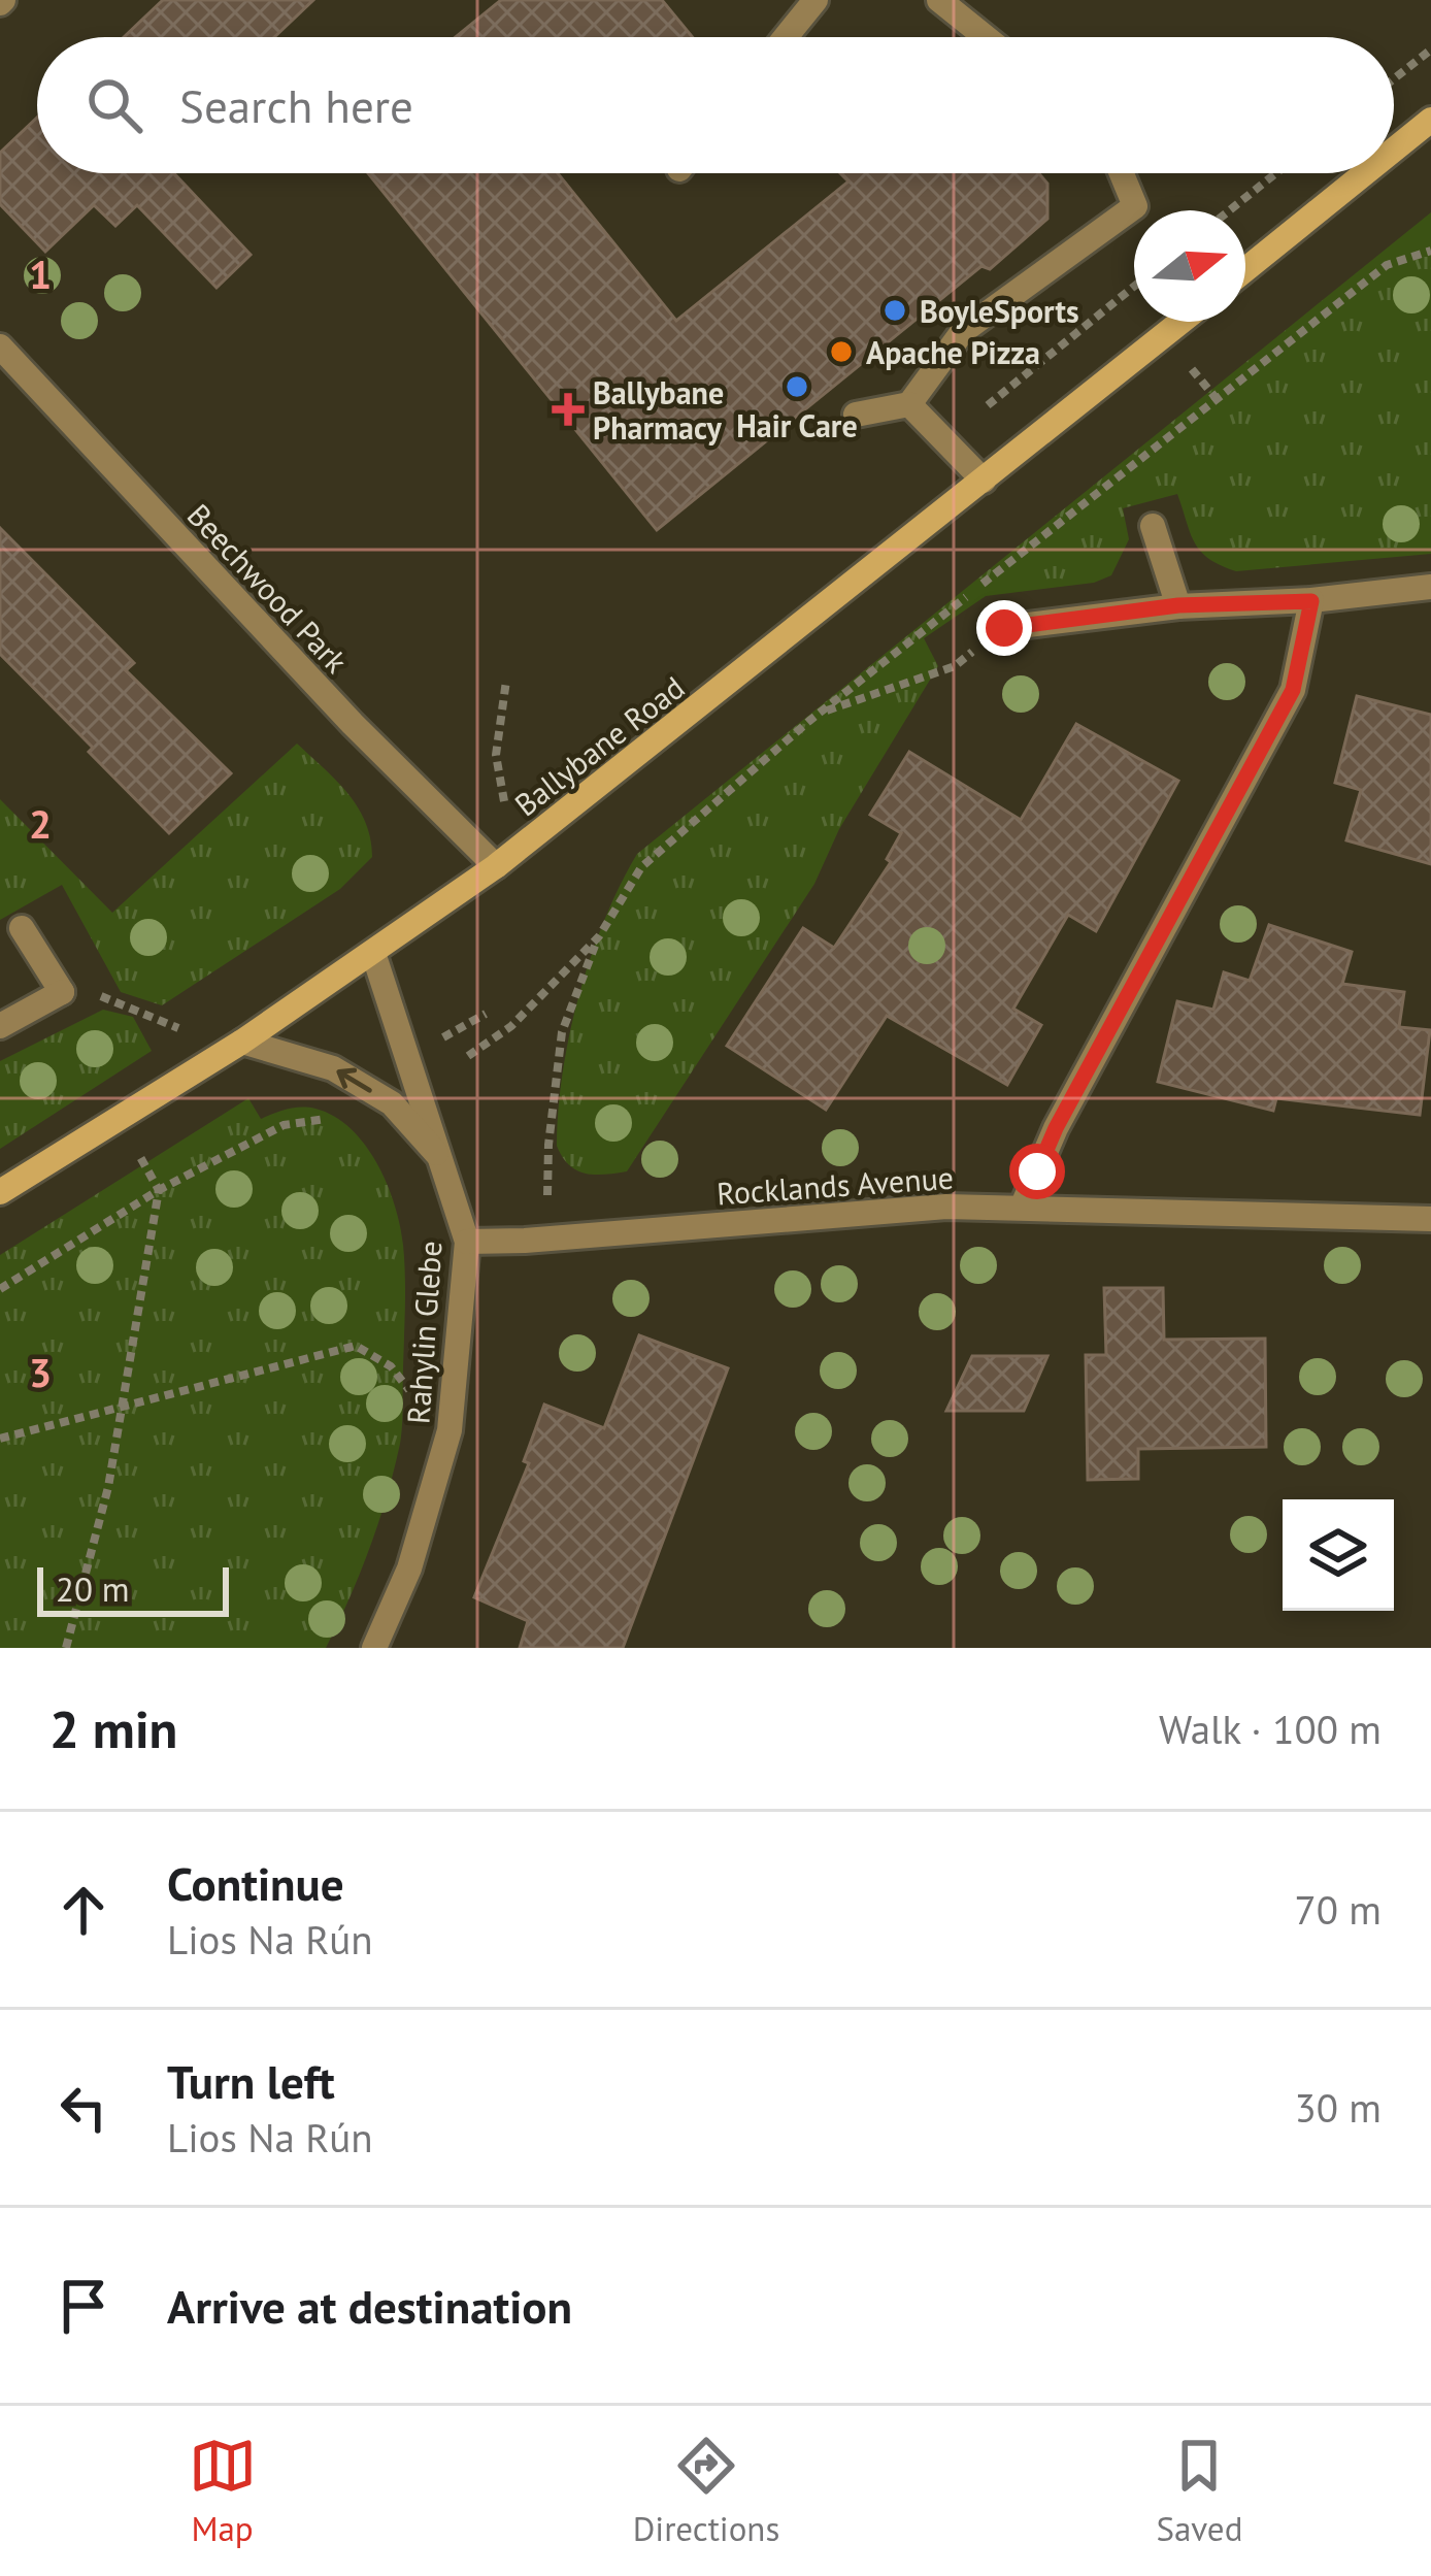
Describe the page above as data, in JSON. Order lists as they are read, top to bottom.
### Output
{
  "streets": {
    "main road": ["Ballybane Road"],
    "street": ["Beechwood Park", "Rocklands Avenue", "Rahylin Glebe"]
  },
  "crossings": [
    ["Beechwood Park", "Ballybane Road"],
    ["Ballybane Road", "Rahylin Glebe"],
    ["Rocklands Avenue", "Rahylin Glebe"]
  ],
  "places": {
    "other": ["BoyleSports", "Apache Pizza", "Hair Care"],
    "health": ["Ballybane Pharmacy"]
  },
  "scale_bar": "20 m",
  "north": "right",
  "page": {
    "search": "Search here",
    "scale": "20 m",
    "heading": ["2 min", "Walk · 100 m"],
    "list": [
      ["Continue", "Lios Na Rún", "70 m"],
      ["Turn left", "Lios Na Rún", "30 m"],
      "Arrive at destination"
    ],
    "nav": ["Map", "Directions", "Saved"]
  },
  "grid": {
    "rows": ["1", "2", "3"]
  }
}
